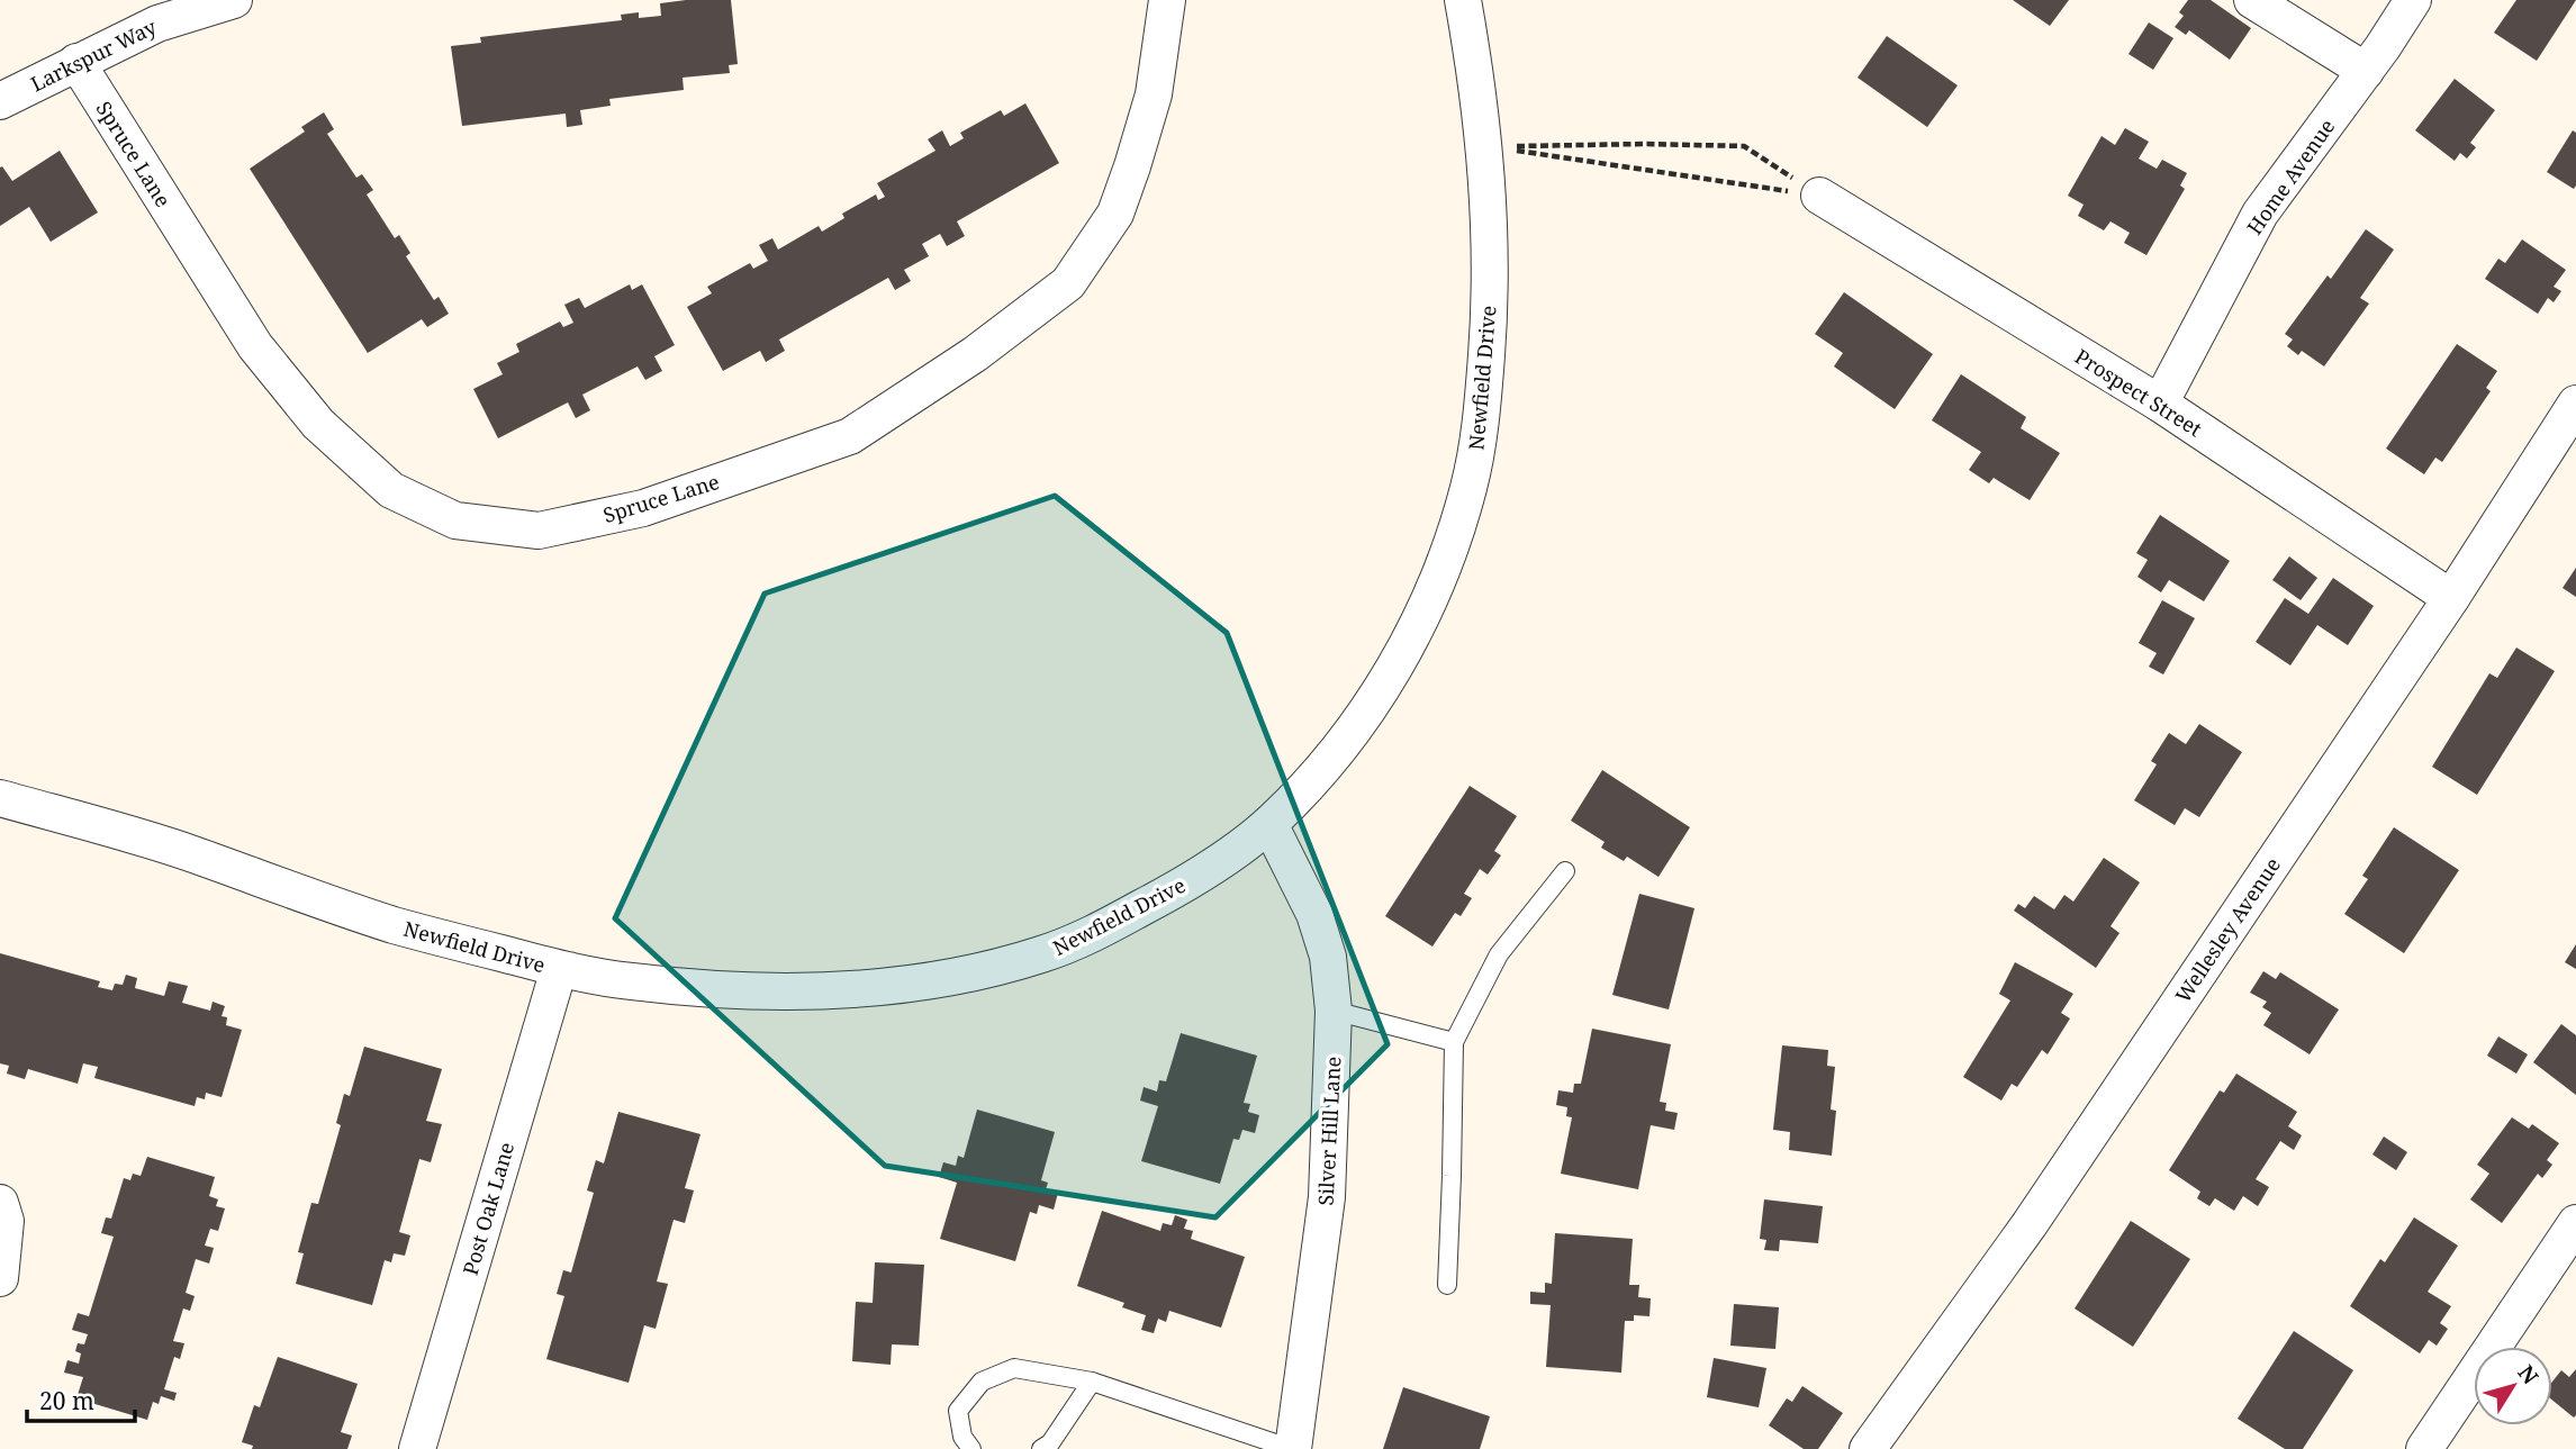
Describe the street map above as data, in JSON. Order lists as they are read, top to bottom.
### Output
{
  "streets": {
    "street": [
      "Larkspur Way",
      "Spruce Lane",
      "Home Avenue",
      "Newfield Drive",
      "Prospect Street",
      "Wellesley Avenue",
      "Silver Hill Lane",
      "Post Oak Lane"
    ]
  },
  "crossings": [
    ["Larkspur Way", "Spruce Lane"],
    ["Home Avenue", "Prospect Street"],
    ["Newfield Drive", "Silver Hill Lane"],
    ["Newfield Drive", "Post Oak Lane"],
    ["Prospect Street", "Wellesley Avenue"]
  ],
  "scale_bar": "20 m",
  "north": "top right"
}
